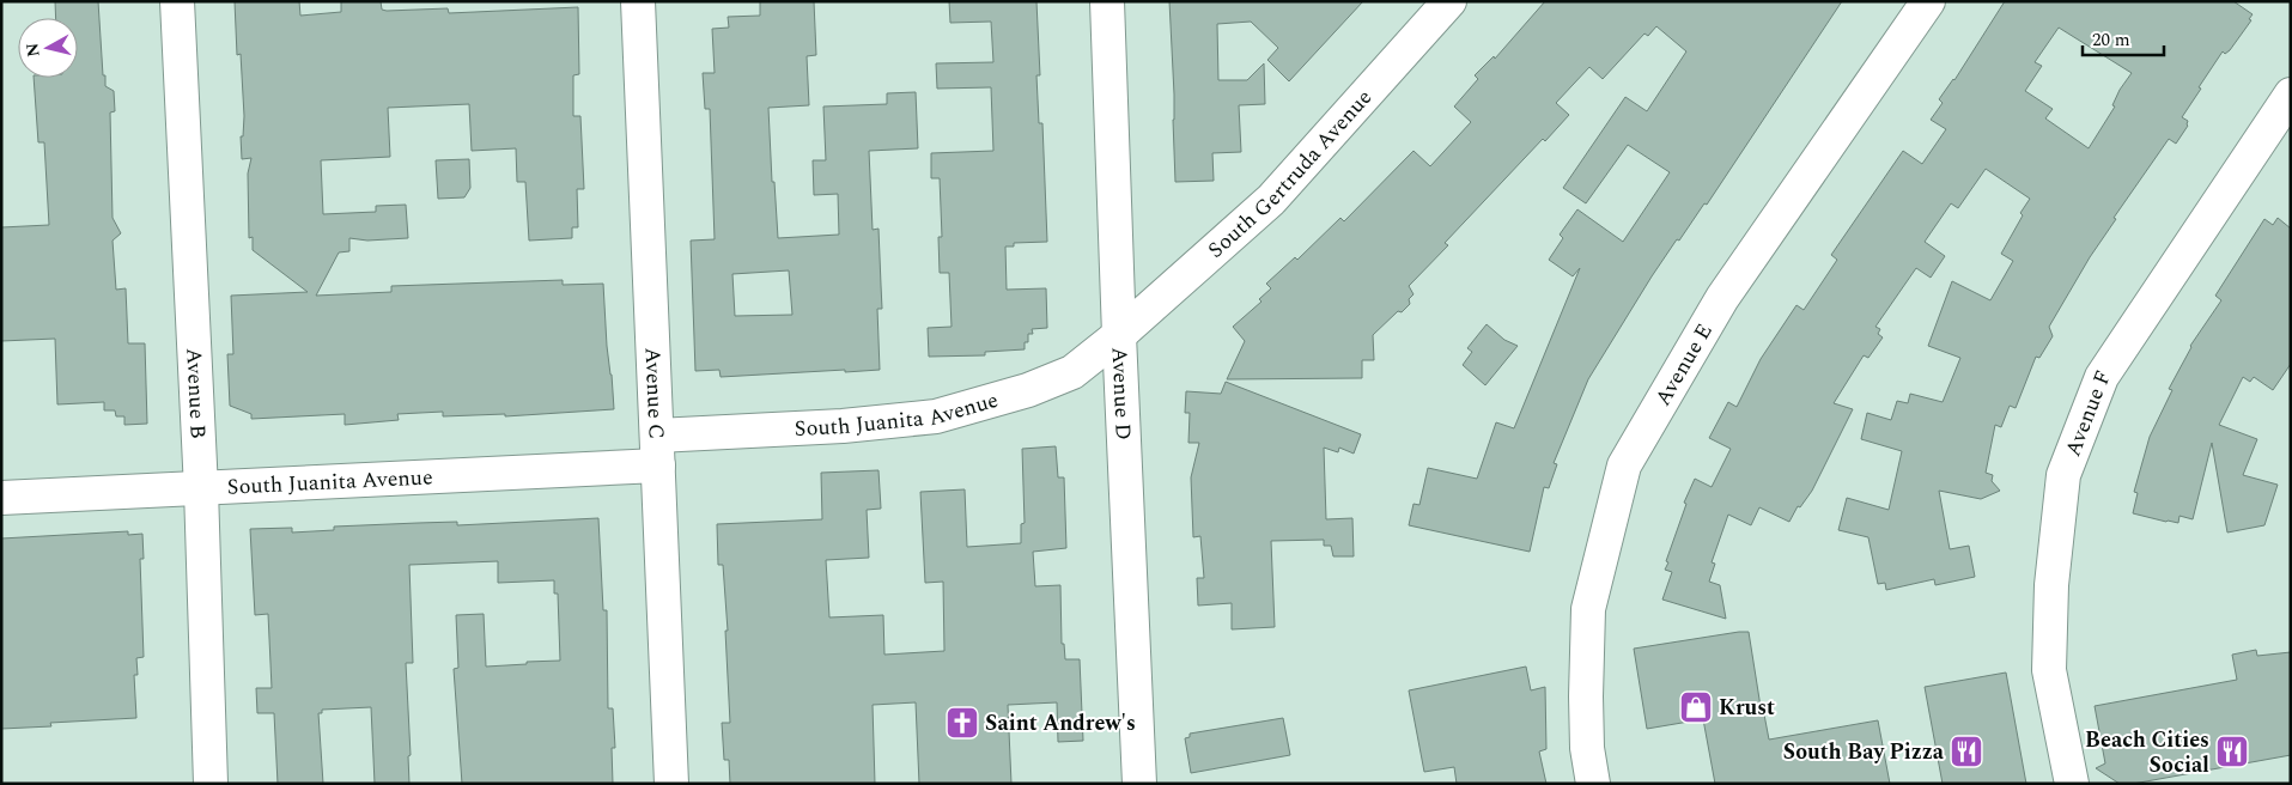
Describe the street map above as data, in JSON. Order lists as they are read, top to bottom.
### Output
{
  "streets": {
    "street": [
      "South Gertruda Avenue",
      "Avenue E",
      "Avenue B",
      "Avenue C",
      "Avenue D",
      "South Juanita Avenue",
      "Avenue F"
    ]
  },
  "crossings": [
    ["South Gertruda Avenue", "Avenue D"],
    ["South Gertruda Avenue", "South Juanita Avenue"],
    ["Avenue B", "South Juanita Avenue"],
    ["Avenue C", "South Juanita Avenue"],
    ["Avenue D", "South Juanita Avenue"]
  ],
  "places": {
    "shop": ["Krust"],
    "church": ["Saint Andrew's"],
    "restaurant": ["South Bay Pizza", "Beach Cities Social"]
  },
  "scale_bar": "20 m",
  "north": "left"
}
